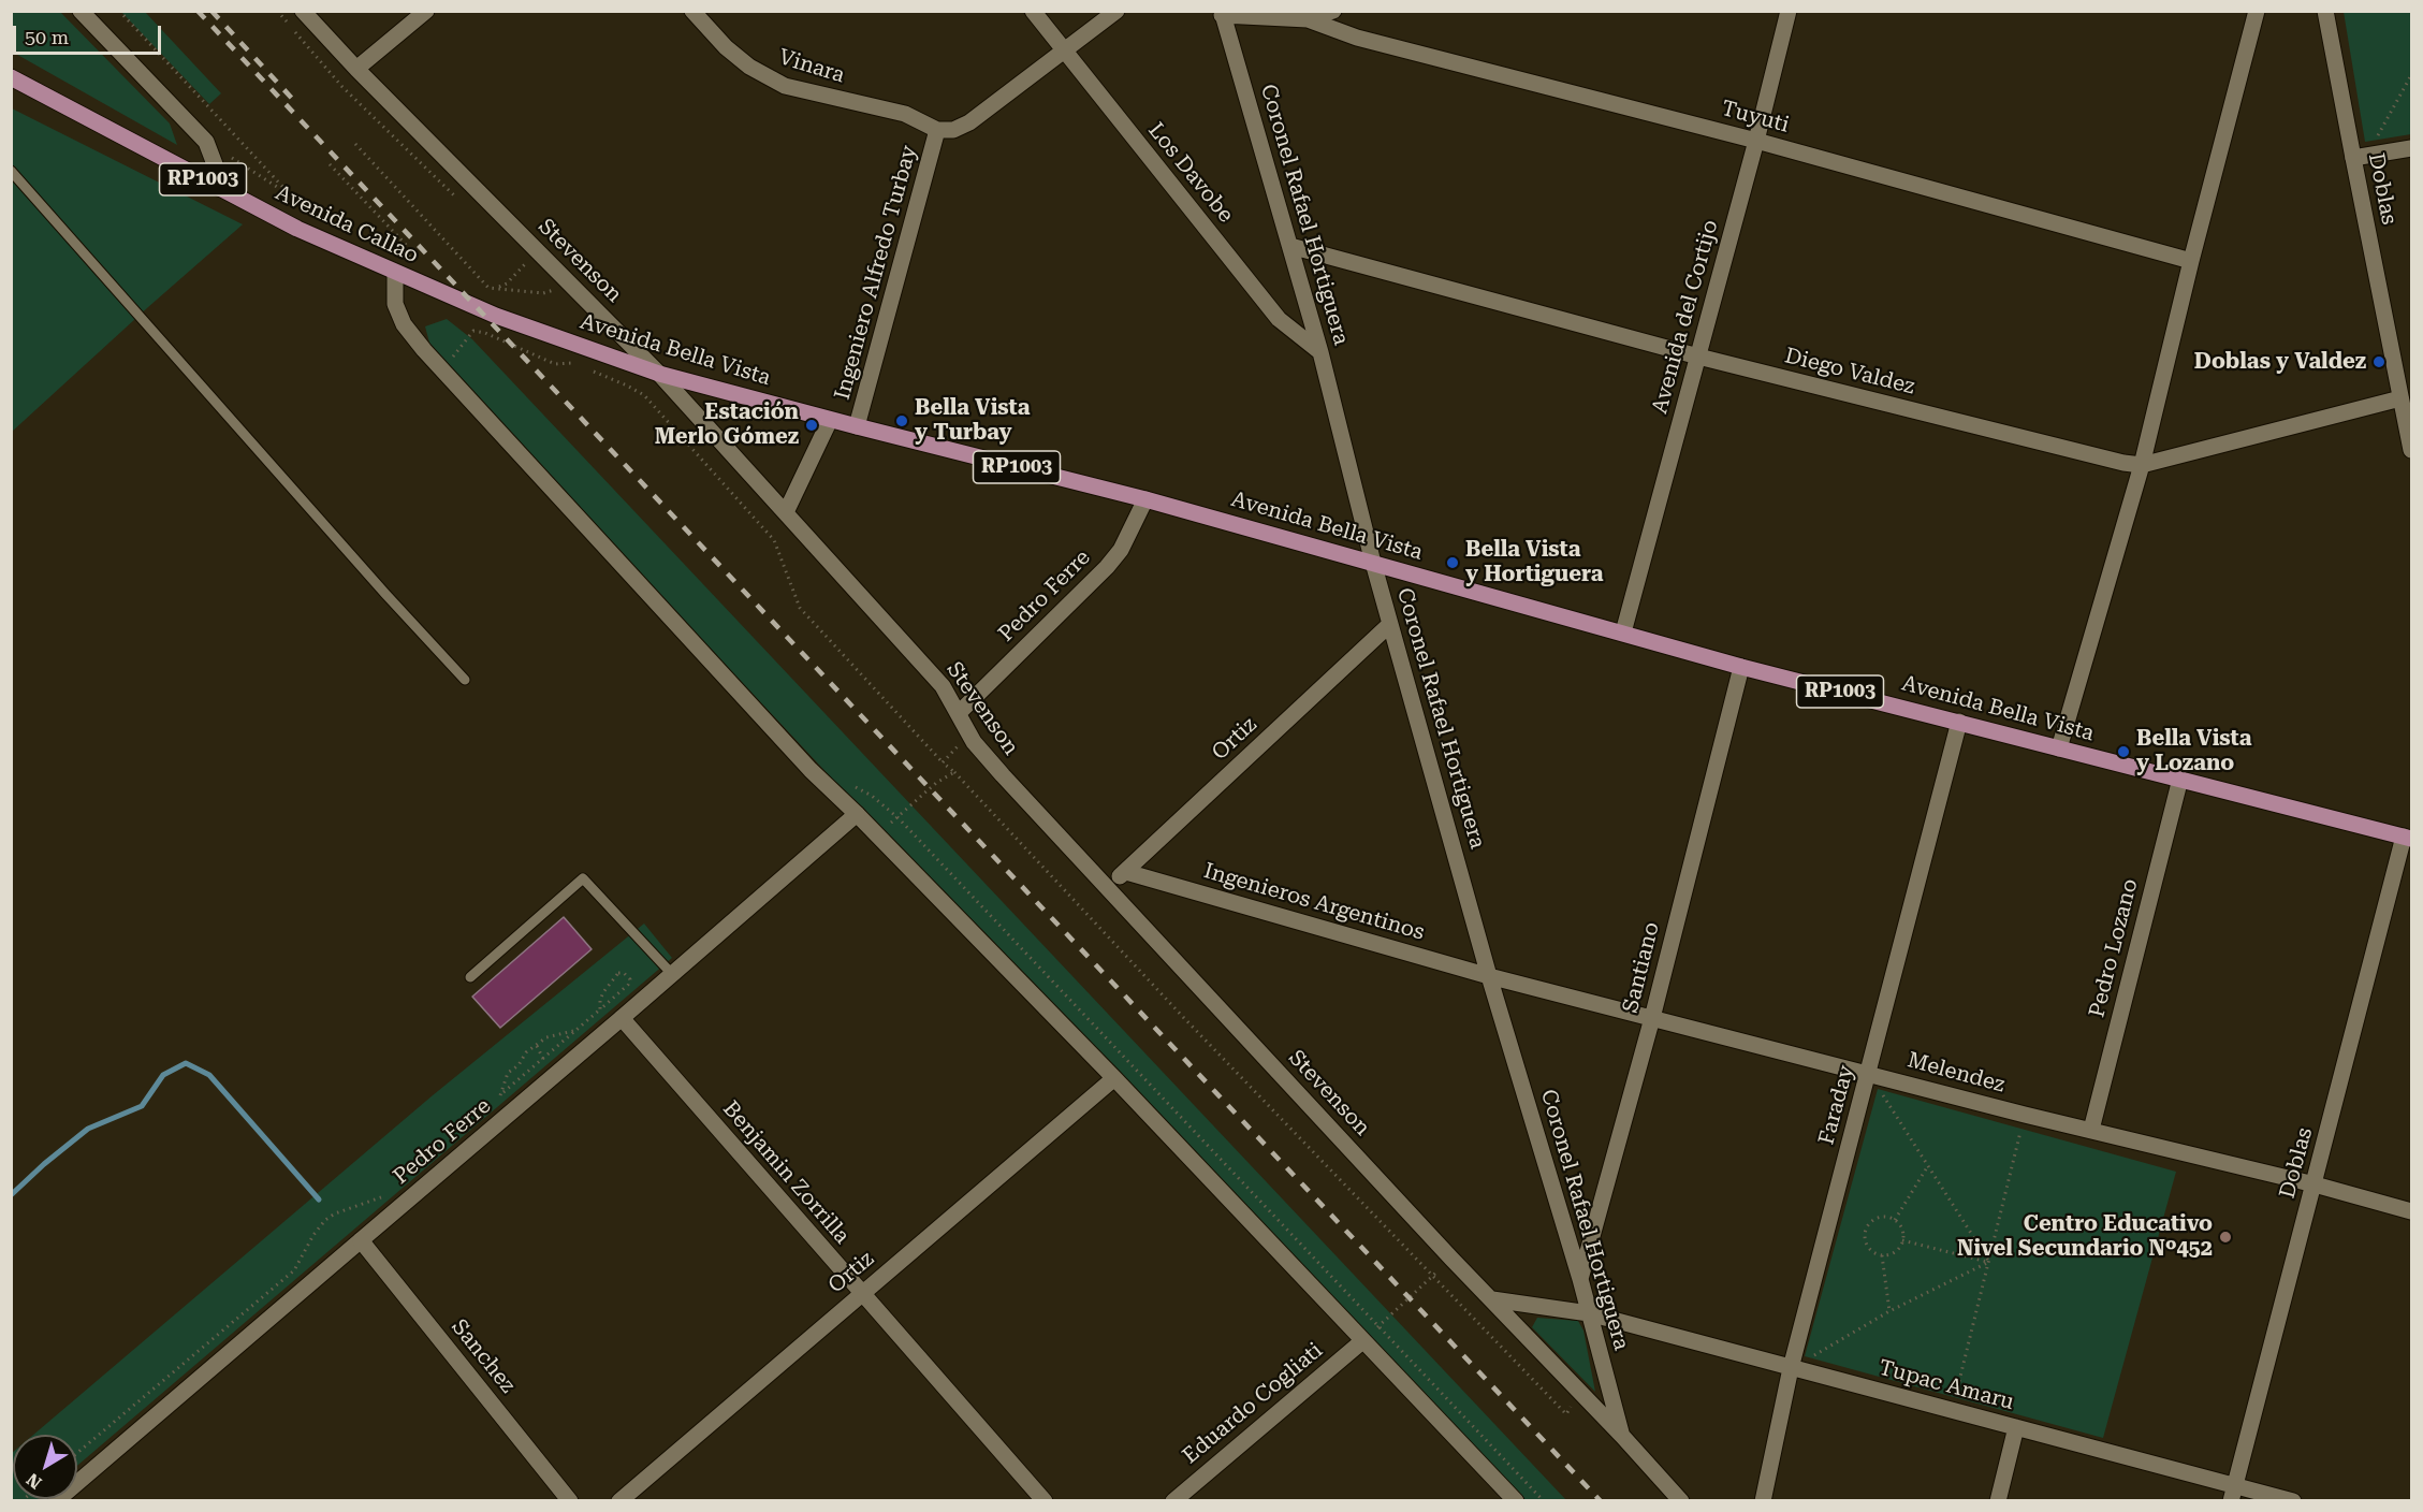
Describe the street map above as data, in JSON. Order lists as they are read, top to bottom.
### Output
{
  "streets": {
    "main road": ["RP1003", "Avenida Callao", "Avenida Bella Vista"],
    "street": [
      "Vinara",
      "Tuyuti",
      "Los Davobe",
      "Doblas",
      "Coronel Rafael Hortiguera",
      "Stevenson",
      "Ingeniero Alfredo Turbay",
      "Avenida del Cortijo",
      "Diego Valdez",
      "Pedro Ferre",
      "Ortiz",
      "Ingenieros Argentinos",
      "Pedro Lozano",
      "Santiano",
      "Melendez",
      "Faraday",
      "Benjamin Zorrilla",
      "Sanchez",
      "Tupac Amaru",
      "Eduardo Cogliati"
    ]
  },
  "crossings": [
    ["Vinara", "Ingeniero Alfredo Turbay"],
    ["Tuyuti", "Avenida del Cortijo"],
    ["Los Davobe", "Coronel Rafael Hortiguera"],
    ["Doblas", "Avenida Bella Vista"],
    ["Doblas", "Diego Valdez"],
    ["Doblas", "Melendez"],
    ["Doblas", "Tupac Amaru"],
    ["Coronel Rafael Hortiguera", "Stevenson"],
    ["Coronel Rafael Hortiguera", "Avenida Bella Vista"],
    ["Coronel Rafael Hortiguera", "Diego Valdez"],
    ["Coronel Rafael Hortiguera", "Ortiz"],
    ["Coronel Rafael Hortiguera", "Ingenieros Argentinos"],
    ["Coronel Rafael Hortiguera", "Santiano"],
    ["Coronel Rafael Hortiguera", "Melendez"],
    ["Coronel Rafael Hortiguera", "Tupac Amaru"],
    ["Avenida Callao", "Avenida Bella Vista"],
    ["Stevenson", "Avenida Bella Vista"],
    ["Stevenson", "Pedro Ferre"],
    ["Stevenson", "Ortiz"],
    ["Stevenson", "Tupac Amaru"],
    ["Ingeniero Alfredo Turbay", "Avenida Bella Vista"],
    ["Avenida del Cortijo", "Avenida Bella Vista"],
    ["Avenida del Cortijo", "Diego Valdez"],
    ["Avenida Bella Vista", "Pedro Ferre"],
    ["Avenida Bella Vista", "Pedro Lozano"],
    ["Avenida Bella Vista", "Santiano"],
    ["Avenida Bella Vista", "Faraday"],
    ["Pedro Ferre", "Benjamin Zorrilla"],
    ["Pedro Ferre", "Sanchez"],
    ["Ortiz", "Ingenieros Argentinos"],
    ["Ortiz", "Benjamin Zorrilla"],
    ["Ingenieros Argentinos", "Melendez"],
    ["Pedro Lozano", "Melendez"],
    ["Santiano", "Melendez"],
    ["Melendez", "Faraday"],
    ["Faraday", "Tupac Amaru"]
  ],
  "places": [
    "Doblas y Valdez",
    "Bella Vista y Turbay",
    "Estación Merlo Gómez",
    "Bella Vista y Hortiguera",
    "Bella Vista y Lozano",
    "Centro Educativo Nivel Secundario Nº452"
  ],
  "scale_bar": "50 m",
  "north": "bottom left"
}
